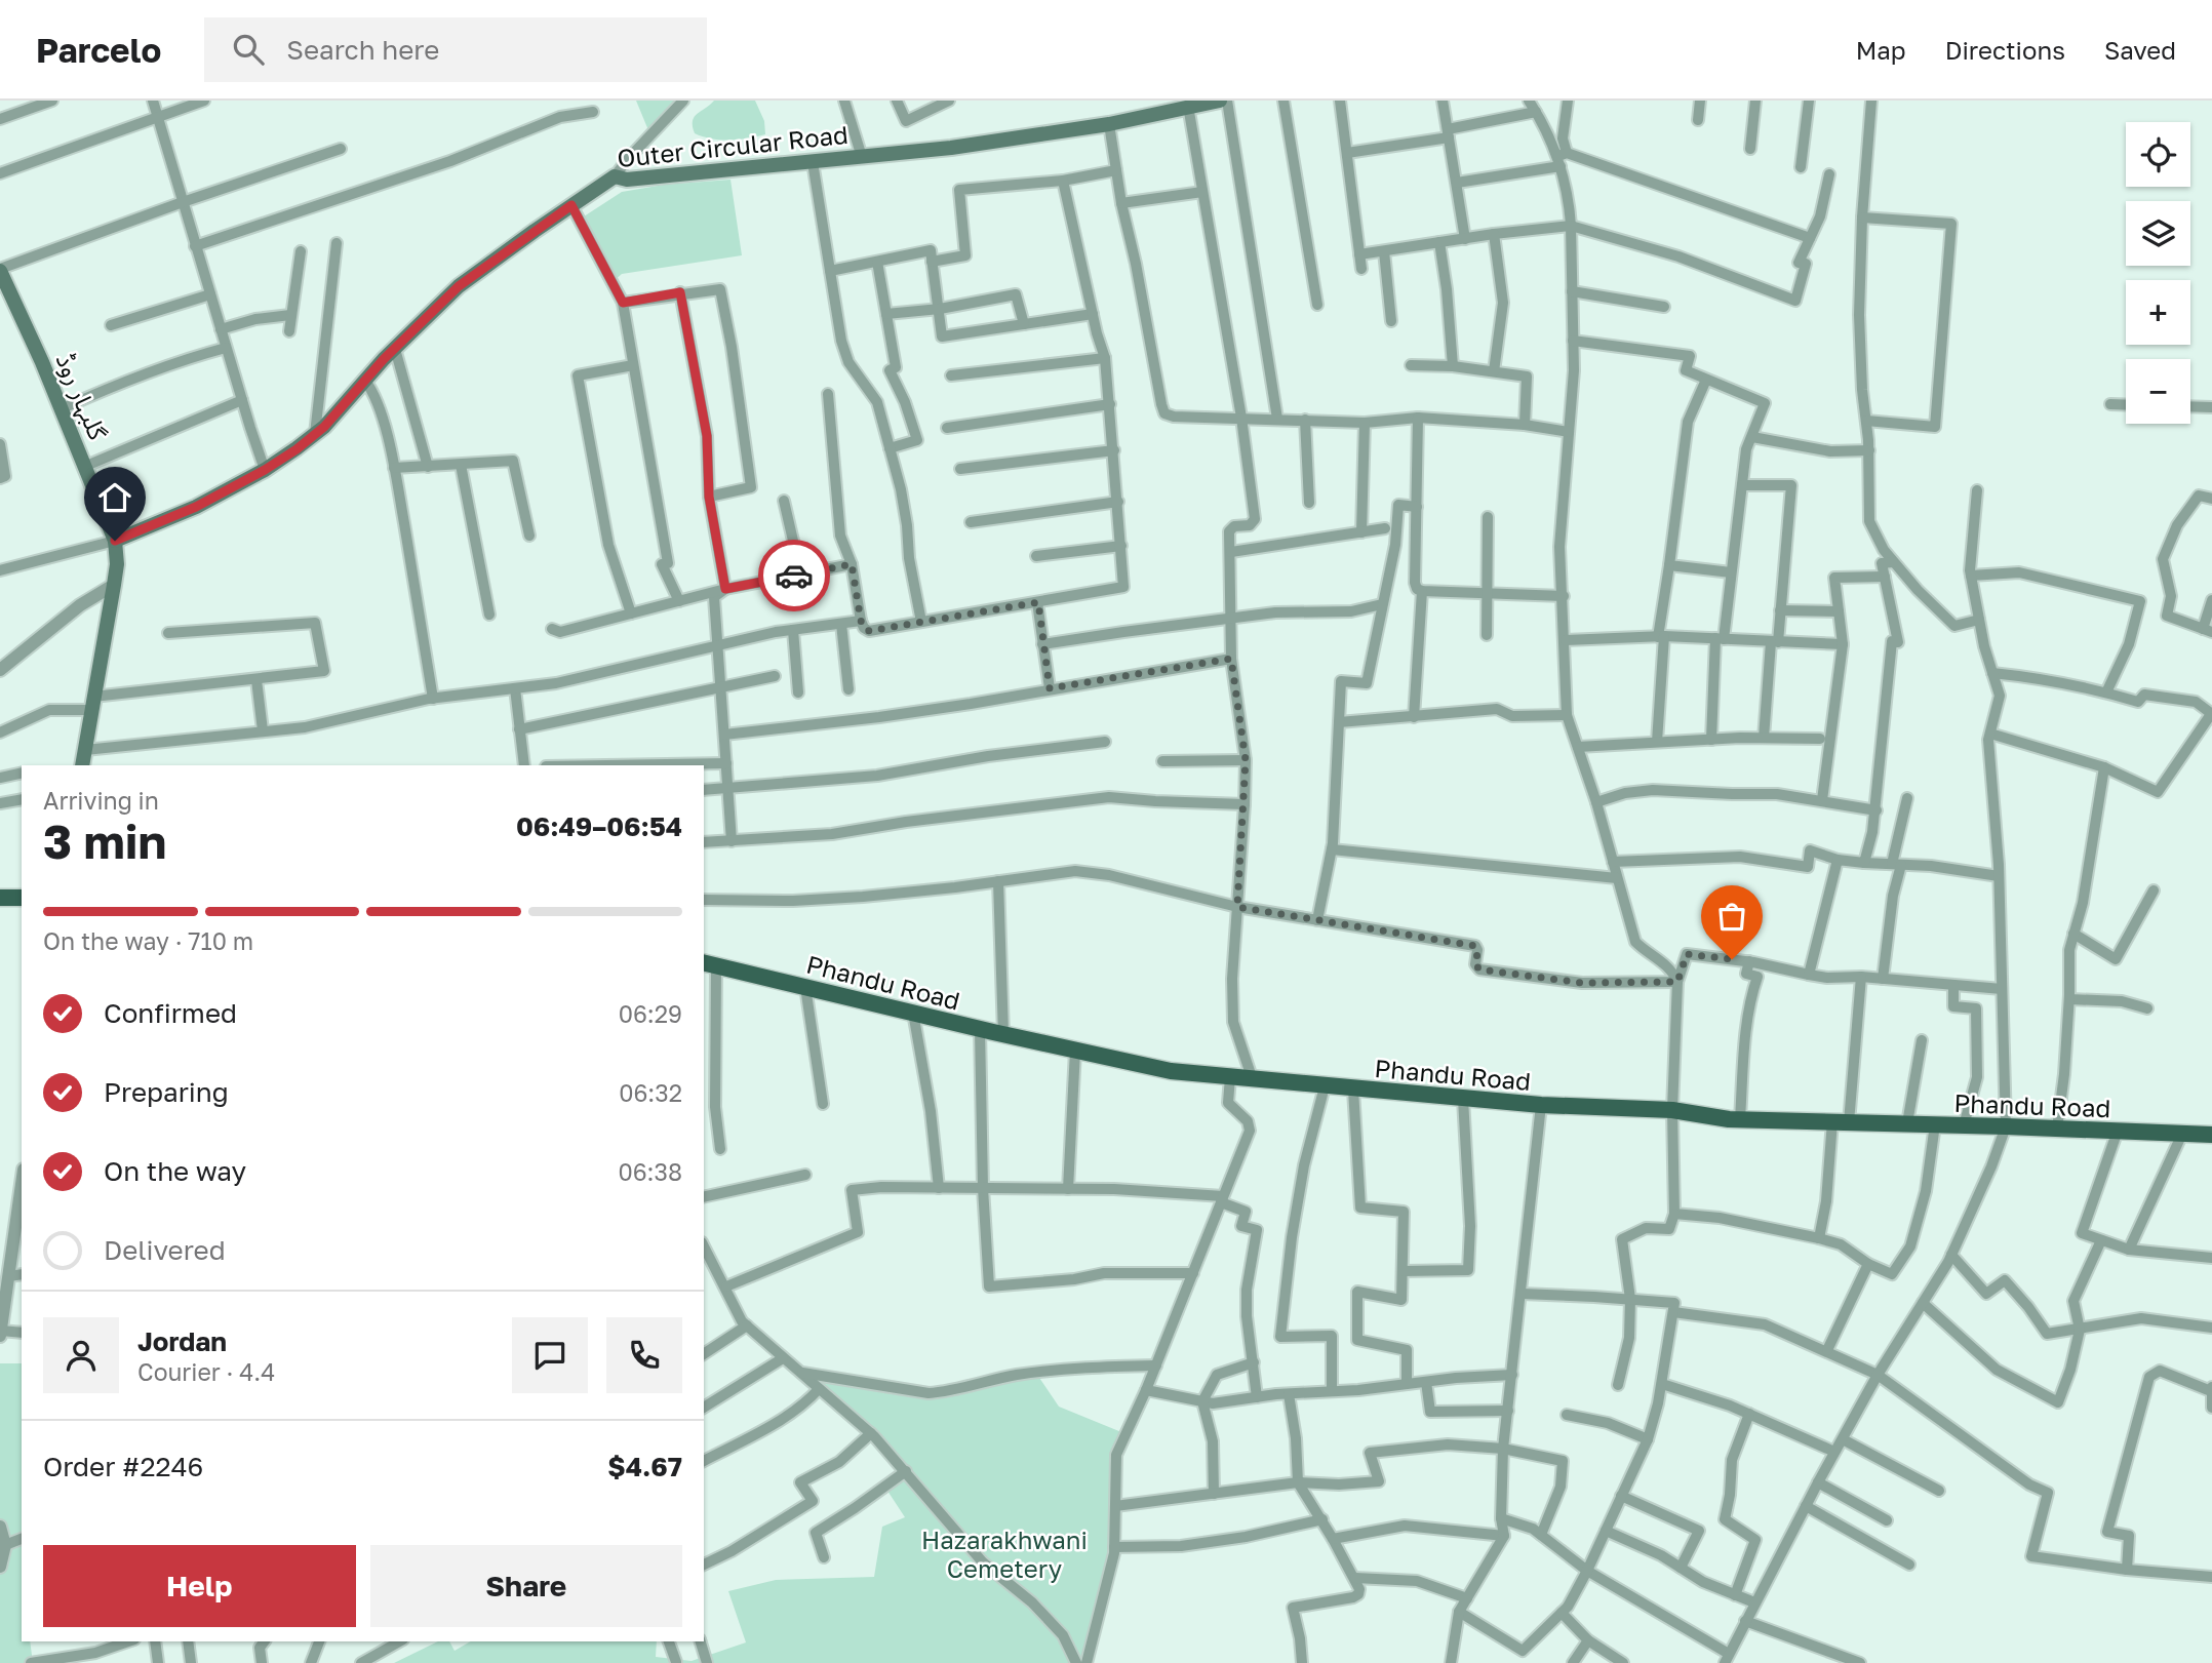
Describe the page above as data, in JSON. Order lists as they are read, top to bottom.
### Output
{
  "streets": {
    "main road": ["Outer Circular Road", "گلبہار روڈ", "Phandu Road"]
  },
  "crossings": [
    ["Outer Circular Road", "گلبہار روڈ"]
  ],
  "parks": ["Hazarakhwani Cemetery"],
  "page": {
    "header": "Parcelo",
    "search": "Search here",
    "nav": ["Map", "Directions", "Saved"],
    "map_buttons": ["+", "−"],
    "heading": ["3 min", "Arriving in", "06:49–06:54"],
    "panel": [
      "Jordan",
      "Courier · 4.4",
      "Order #2246",
      "$4.67"
    ],
    "bar": "On the way · 710 m",
    "list": [
      ["Confirmed", "06:29"],
      ["Preparing", "06:32"],
      ["On the way", "06:38"],
      "Delivered"
    ],
    "buttons": ["Help", "Share"]
  }
}
